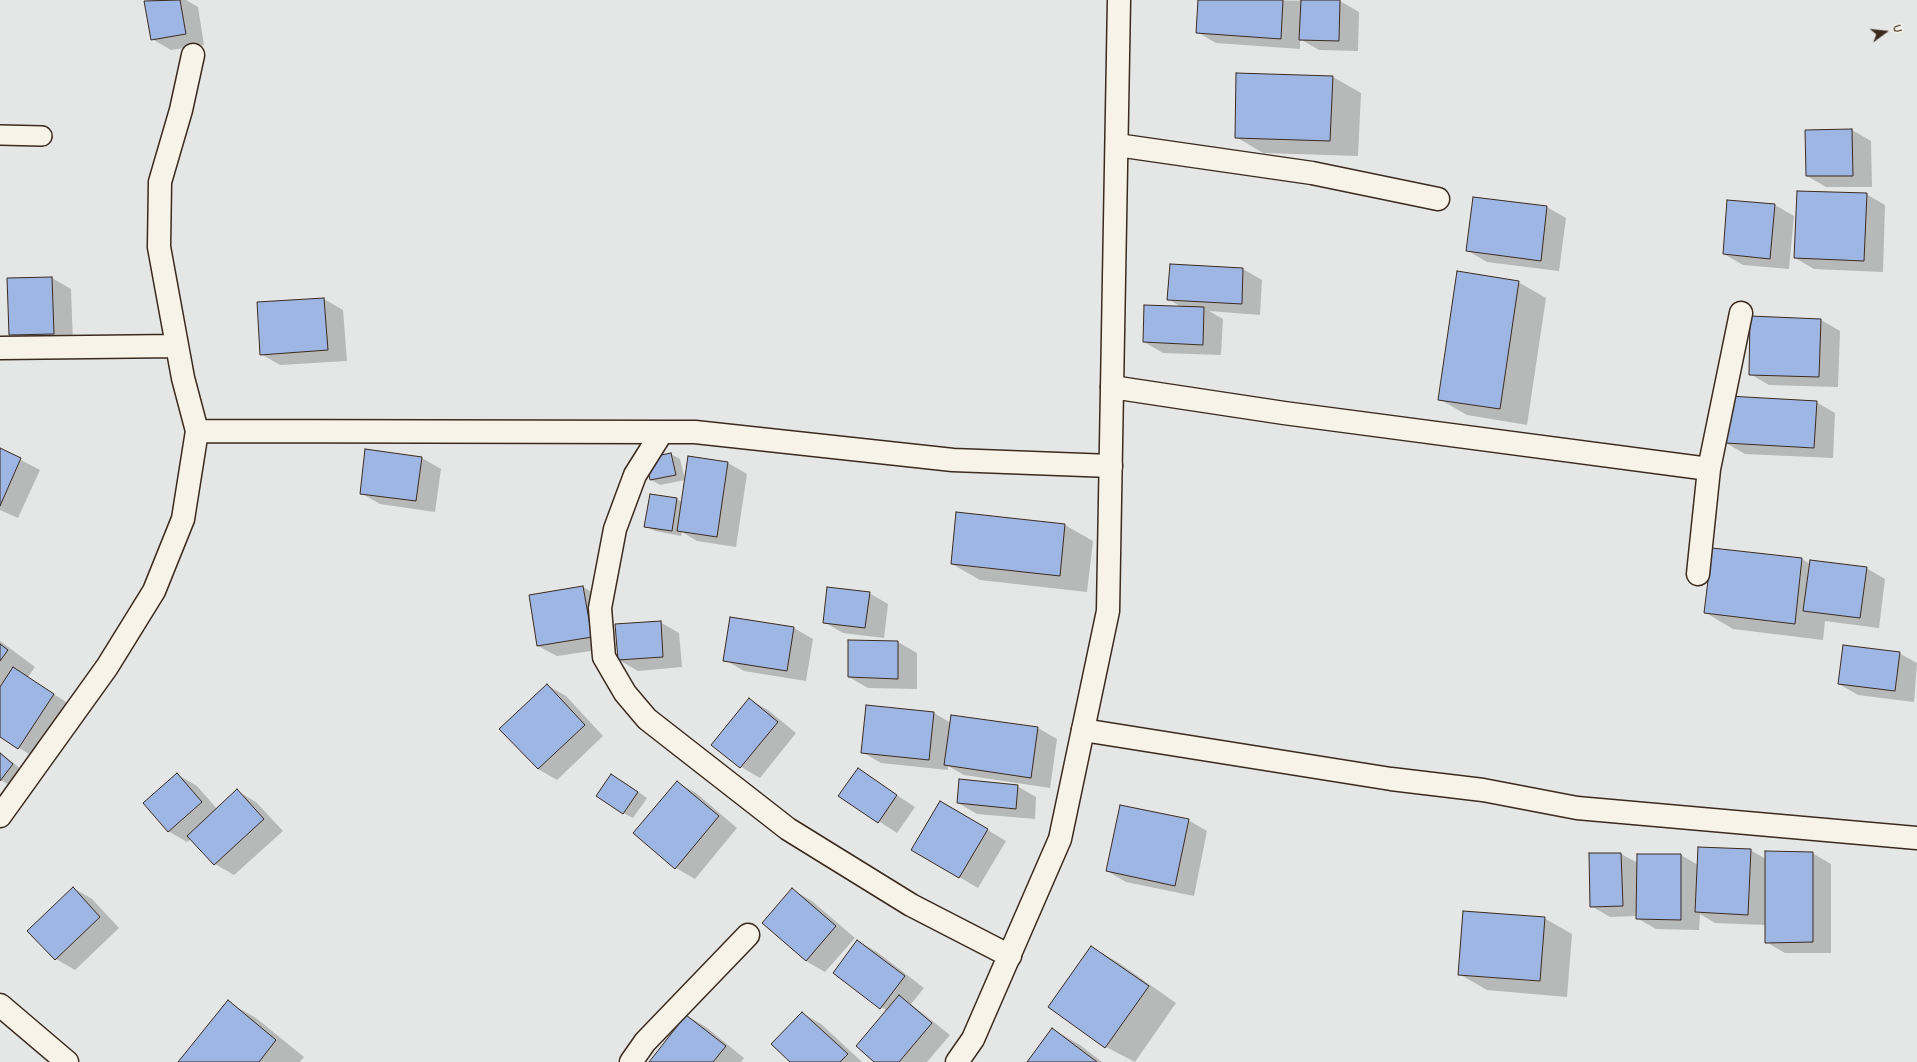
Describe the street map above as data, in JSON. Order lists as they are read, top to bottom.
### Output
{
  "north": "right"
}
